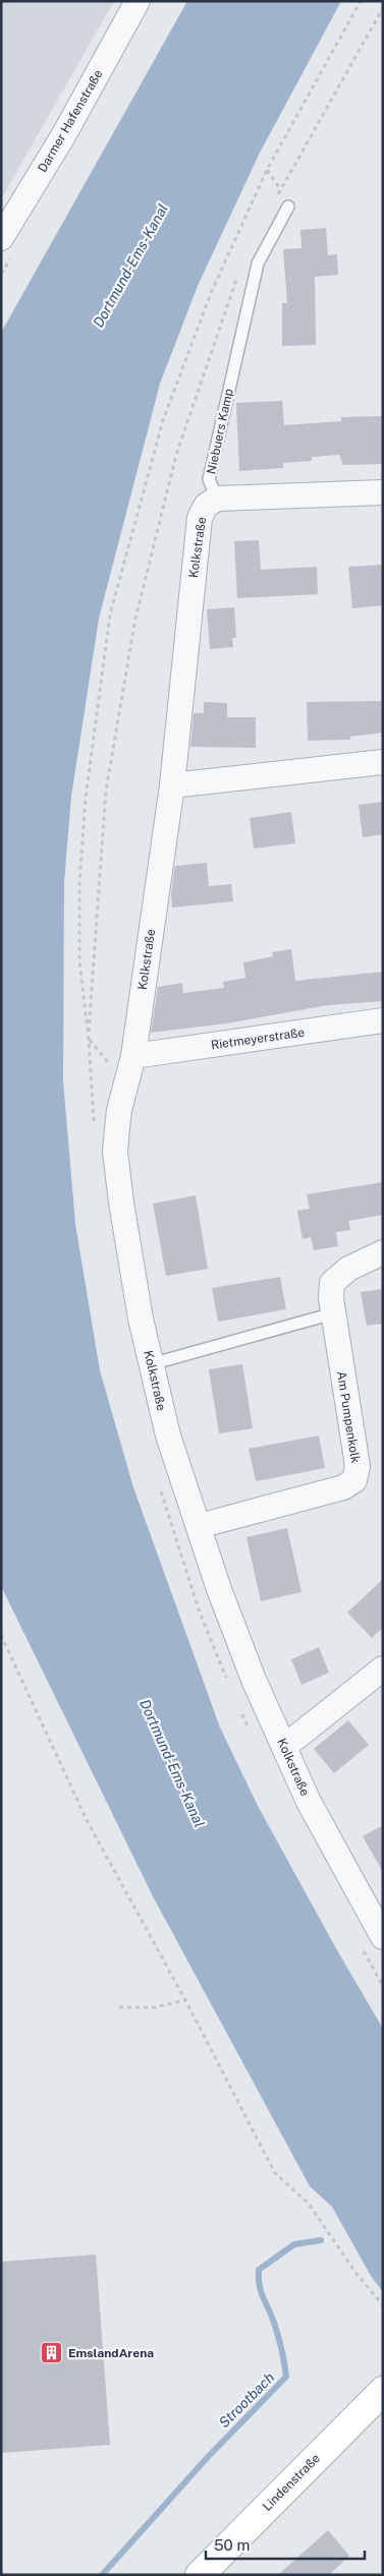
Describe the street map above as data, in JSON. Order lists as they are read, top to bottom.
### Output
{
  "streets": {
    "main road": ["Lindenstraße"],
    "street": [
      "Darmer Hafenstraße",
      "Kolkstraße",
      "Rietmeyerstraße",
      "Am Pumpenkolk"
    ],
    "lane": ["Niebuers Kamp"]
  },
  "crossings": [
    ["Niebuers Kamp", "Kolkstraße"],
    ["Kolkstraße", "Rietmeyerstraße"],
    ["Kolkstraße", "Am Pumpenkolk"]
  ],
  "water": ["Dortmund-Ems-Kanal", "Strootbach"],
  "places": {
    "building": ["EmslandArena"]
  },
  "scale_bar": "50 m"
}
